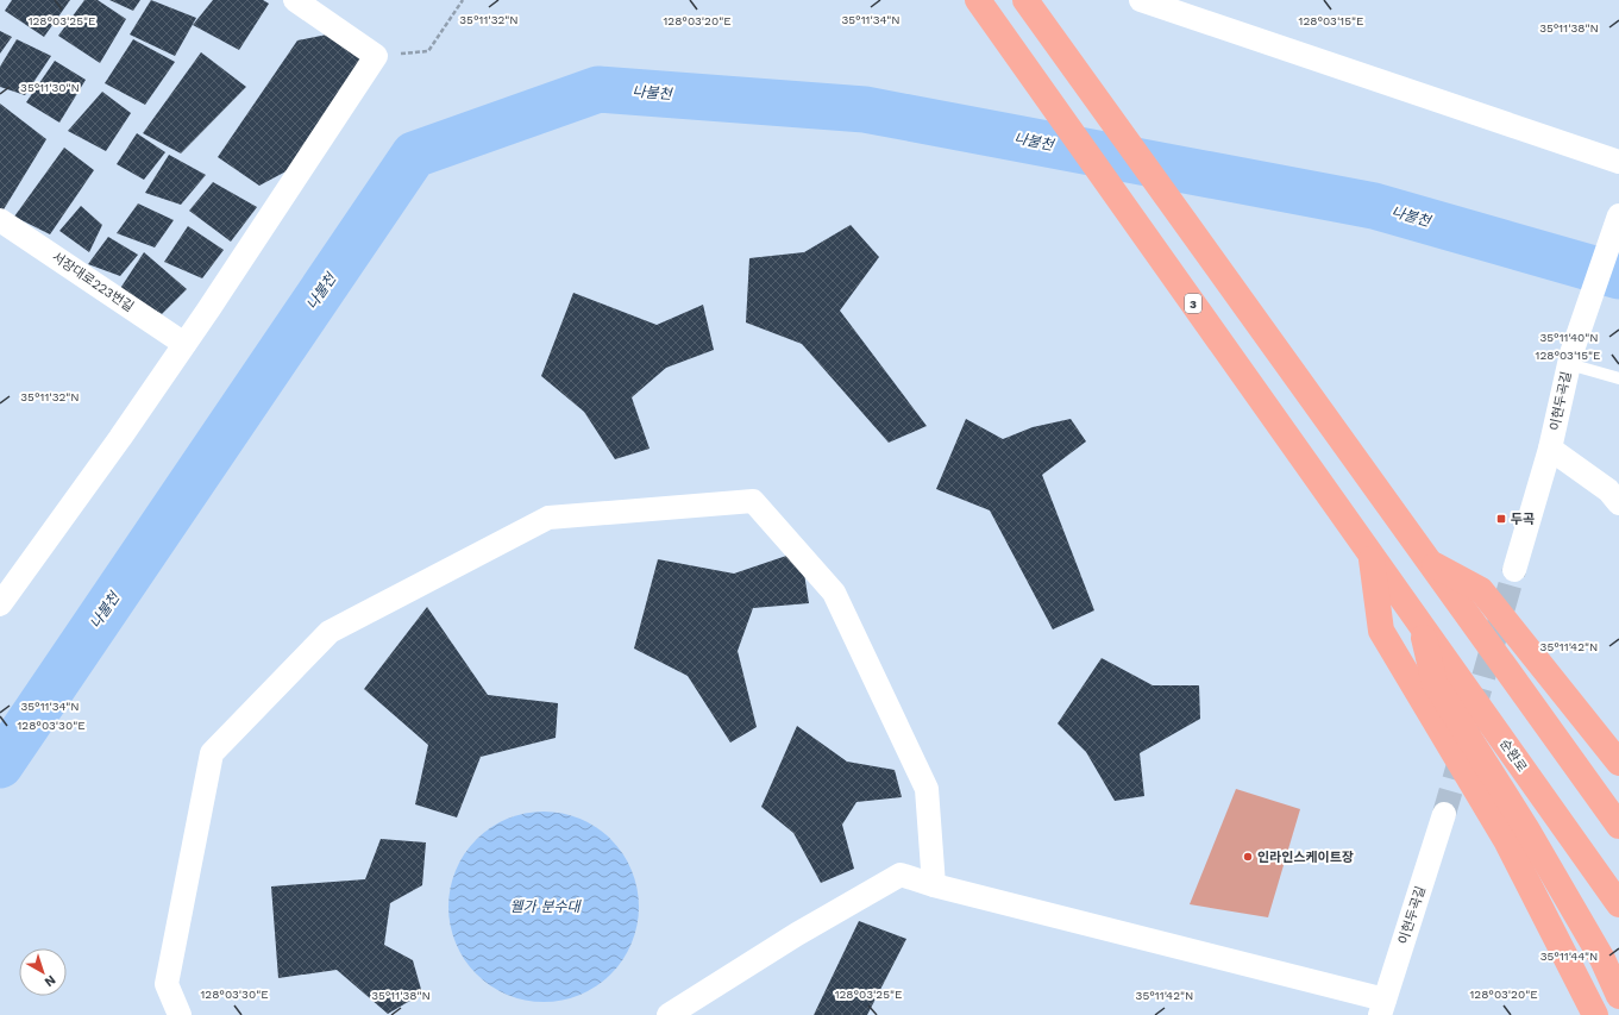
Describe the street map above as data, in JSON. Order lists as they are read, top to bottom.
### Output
{
  "streets": {
    "highway": ["3", "순환로"],
    "street": ["서장대로223번길", "이현두곡길"]
  },
  "crossings": [
    ["3", "순환로"]
  ],
  "water": ["나불천", "웰가 분수대"],
  "places": {
    "transit": ["두곡"],
    "other": ["인라인스케이트장"]
  },
  "north": "bottom right",
  "coordinates": [
    "35°11'32\"N",
    "35°11'34\"N",
    "128°03'25\"E",
    "128°03'20\"E",
    "128°03'15\"E",
    "35°11'38\"N",
    "35°11'30\"N",
    "35°11'40\"N",
    "35°11'42\"N",
    "128°03'30\"E",
    "35°11'44\"N"
  ]
}
